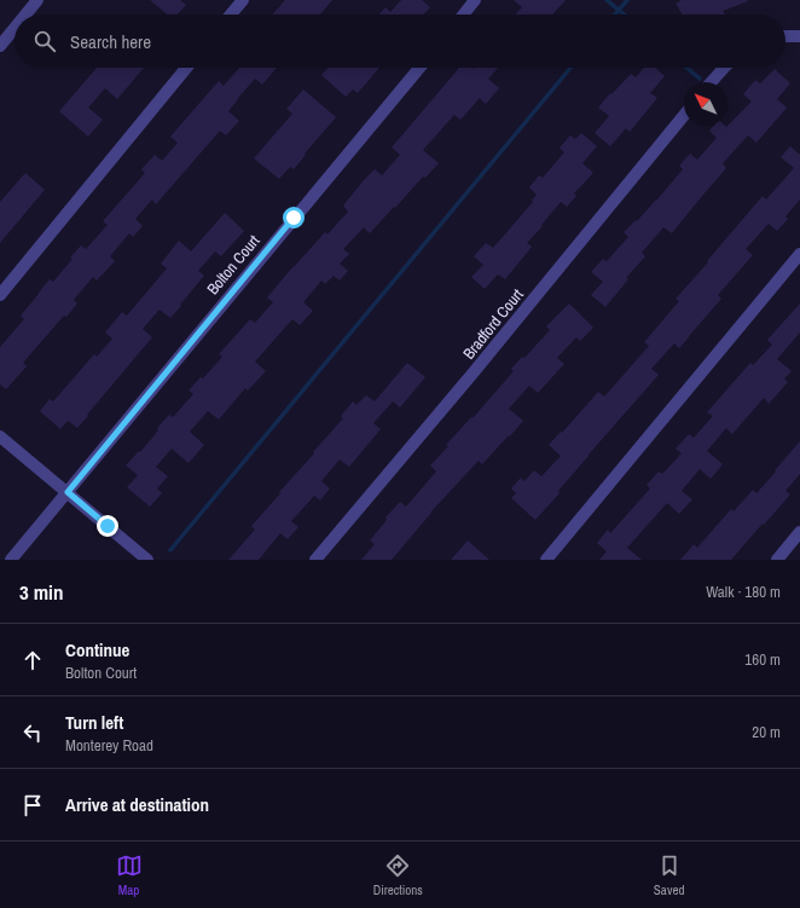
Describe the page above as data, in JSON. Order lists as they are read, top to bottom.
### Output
{
  "streets": {
    "street": ["Bolton Court", "Bradford Court"]
  },
  "north": "top left",
  "page": {
    "search": "Search here",
    "heading": ["3 min", "Walk · 180 m"],
    "list": [
      ["Continue", "Bolton Court", "160 m"],
      ["Turn left", "Monterey Road", "20 m"],
      "Arrive at destination"
    ],
    "nav": ["Map", "Directions", "Saved"]
  }
}
